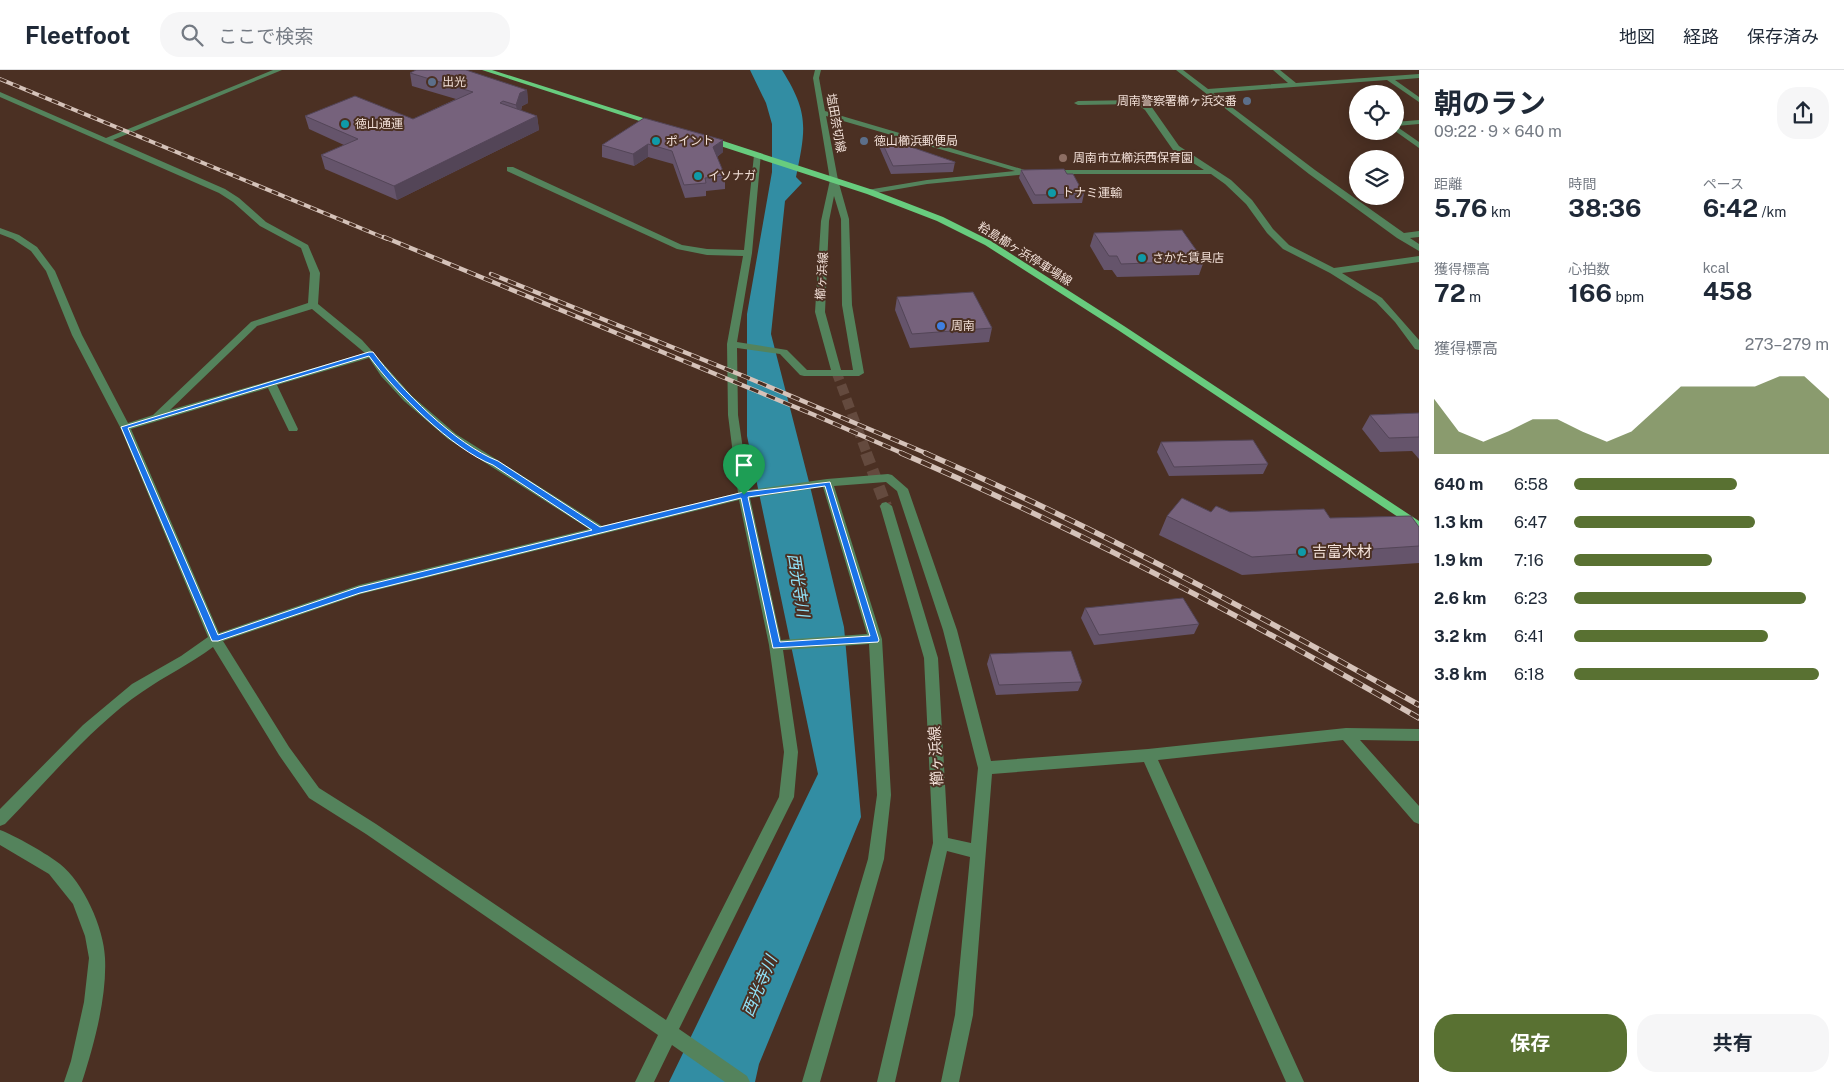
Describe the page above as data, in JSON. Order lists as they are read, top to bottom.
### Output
{
  "streets": {
    "main road": ["粭島櫛ヶ浜停車場線"],
    "street": ["塩田奈切線", "櫛ヶ浜線"]
  },
  "crossings": [
    ["塩田奈切線", "粭島櫛ヶ浜停車場線"],
    ["塩田奈切線", "櫛ヶ浜線"],
    ["粭島櫛ヶ浜停車場線", "櫛ヶ浜線"]
  ],
  "water": ["西光寺川"],
  "places": [
    "出光",
    "周南警察署櫛ヶ浜交番",
    "徳山通運",
    "ポイント",
    "徳山櫛浜郵便局",
    "周南市立櫛浜西保育園",
    "イソナガ",
    "トナミ運輸",
    "さかた賃具店",
    "周南",
    "吉富木材"
  ],
  "page": {
    "header": "Fleetfoot",
    "search": "ここで検索",
    "nav": ["地図", "経路", "保存済み"],
    "heading": ["朝のラン", "09:22 · 9 × 640 m"],
    "stats": [
      ["距離", "5.76 km"],
      ["時間", "38:36"],
      ["ペース", "6:42 /km"],
      ["獲得標高", "72 m"],
      ["心拍数", "166 bpm"],
      ["kcal", "458"]
    ],
    "chart": ["獲得標高", "273–279 m"],
    "list": [
      {
        "name": "640 m",
        "note": "6:58"
      },
      {
        "name": "1.3 km",
        "note": "6:47"
      },
      {
        "name": "1.9 km",
        "note": "7:16"
      },
      {
        "name": "2.6 km",
        "note": "6:23"
      },
      {
        "name": "3.2 km",
        "note": "6:41"
      },
      {
        "name": "3.8 km",
        "note": "6:18"
      }
    ],
    "buttons": ["保存", "共有"]
  }
}
